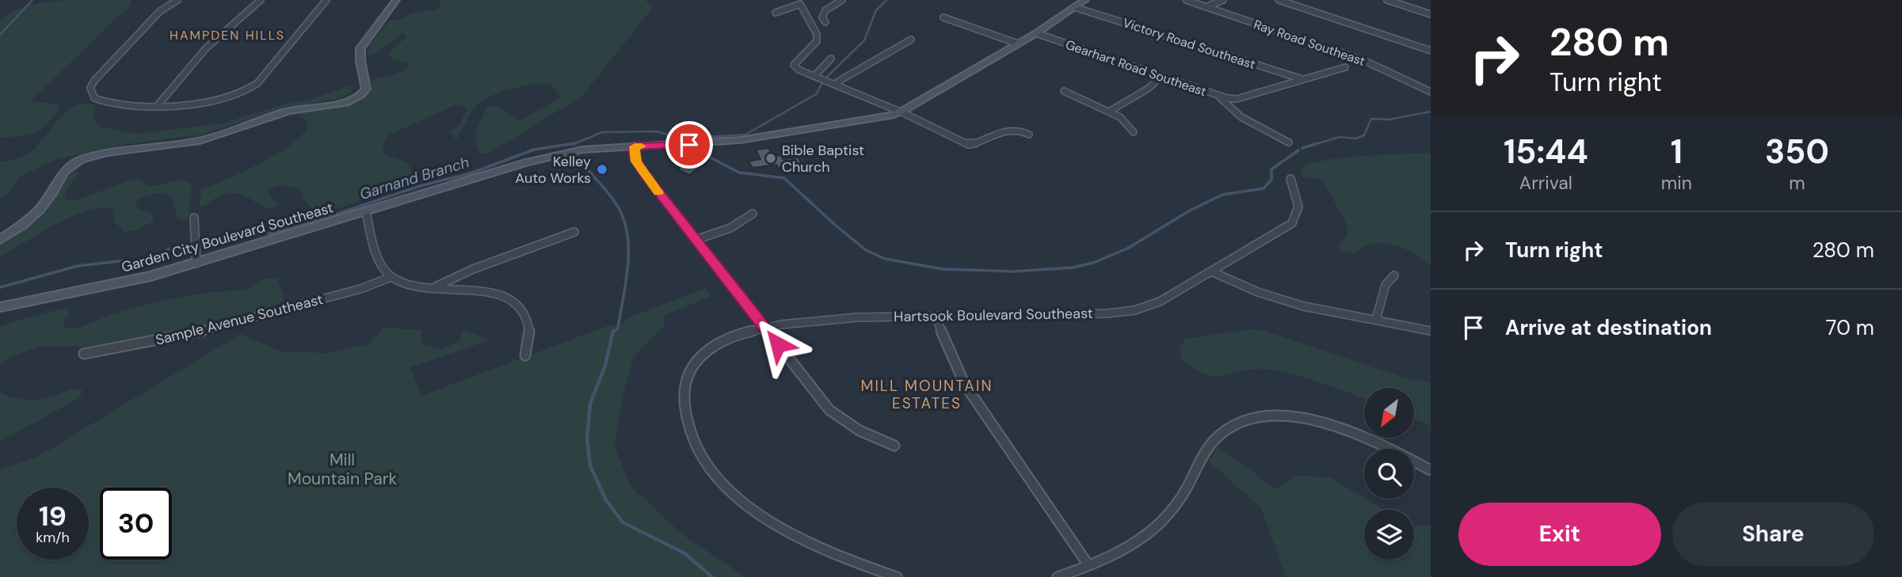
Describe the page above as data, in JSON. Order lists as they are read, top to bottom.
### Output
{
  "streets": {
    "street": [
      "Ray Road Southeast",
      "Victory Road Southeast",
      "Gearhart Road Southeast",
      "Garden City Boulevard Southeast",
      "Hartsook Boulevard Southeast",
      "Sample Avenue Southeast"
    ]
  },
  "crossings": [
    ["Victory Road Southeast", "Garden City Boulevard Southeast"],
    ["Gearhart Road Southeast", "Garden City Boulevard Southeast"]
  ],
  "districts": ["HAMPDEN HILLS", "MILL MOUNTAIN ESTATES"],
  "water": ["Garnand Branch"],
  "parks": ["Mill Mountain Park"],
  "places": ["Bible Baptist Church", "Kelley Auto Works"],
  "north": "bottom left",
  "page": {
    "turn": ["280 m", "Turn right"],
    "eta": [
      "15:44",
      "Arrival",
      "1",
      "min",
      "350",
      "m"
    ],
    "list": [
      {
        "name": "Turn right",
        "value": "280 m"
      },
      {
        "name": "Arrive at destination",
        "value": "70 m"
      }
    ],
    "speed": "19 km/h",
    "limit": "30",
    "buttons": ["Exit", "Share"]
  }
}
